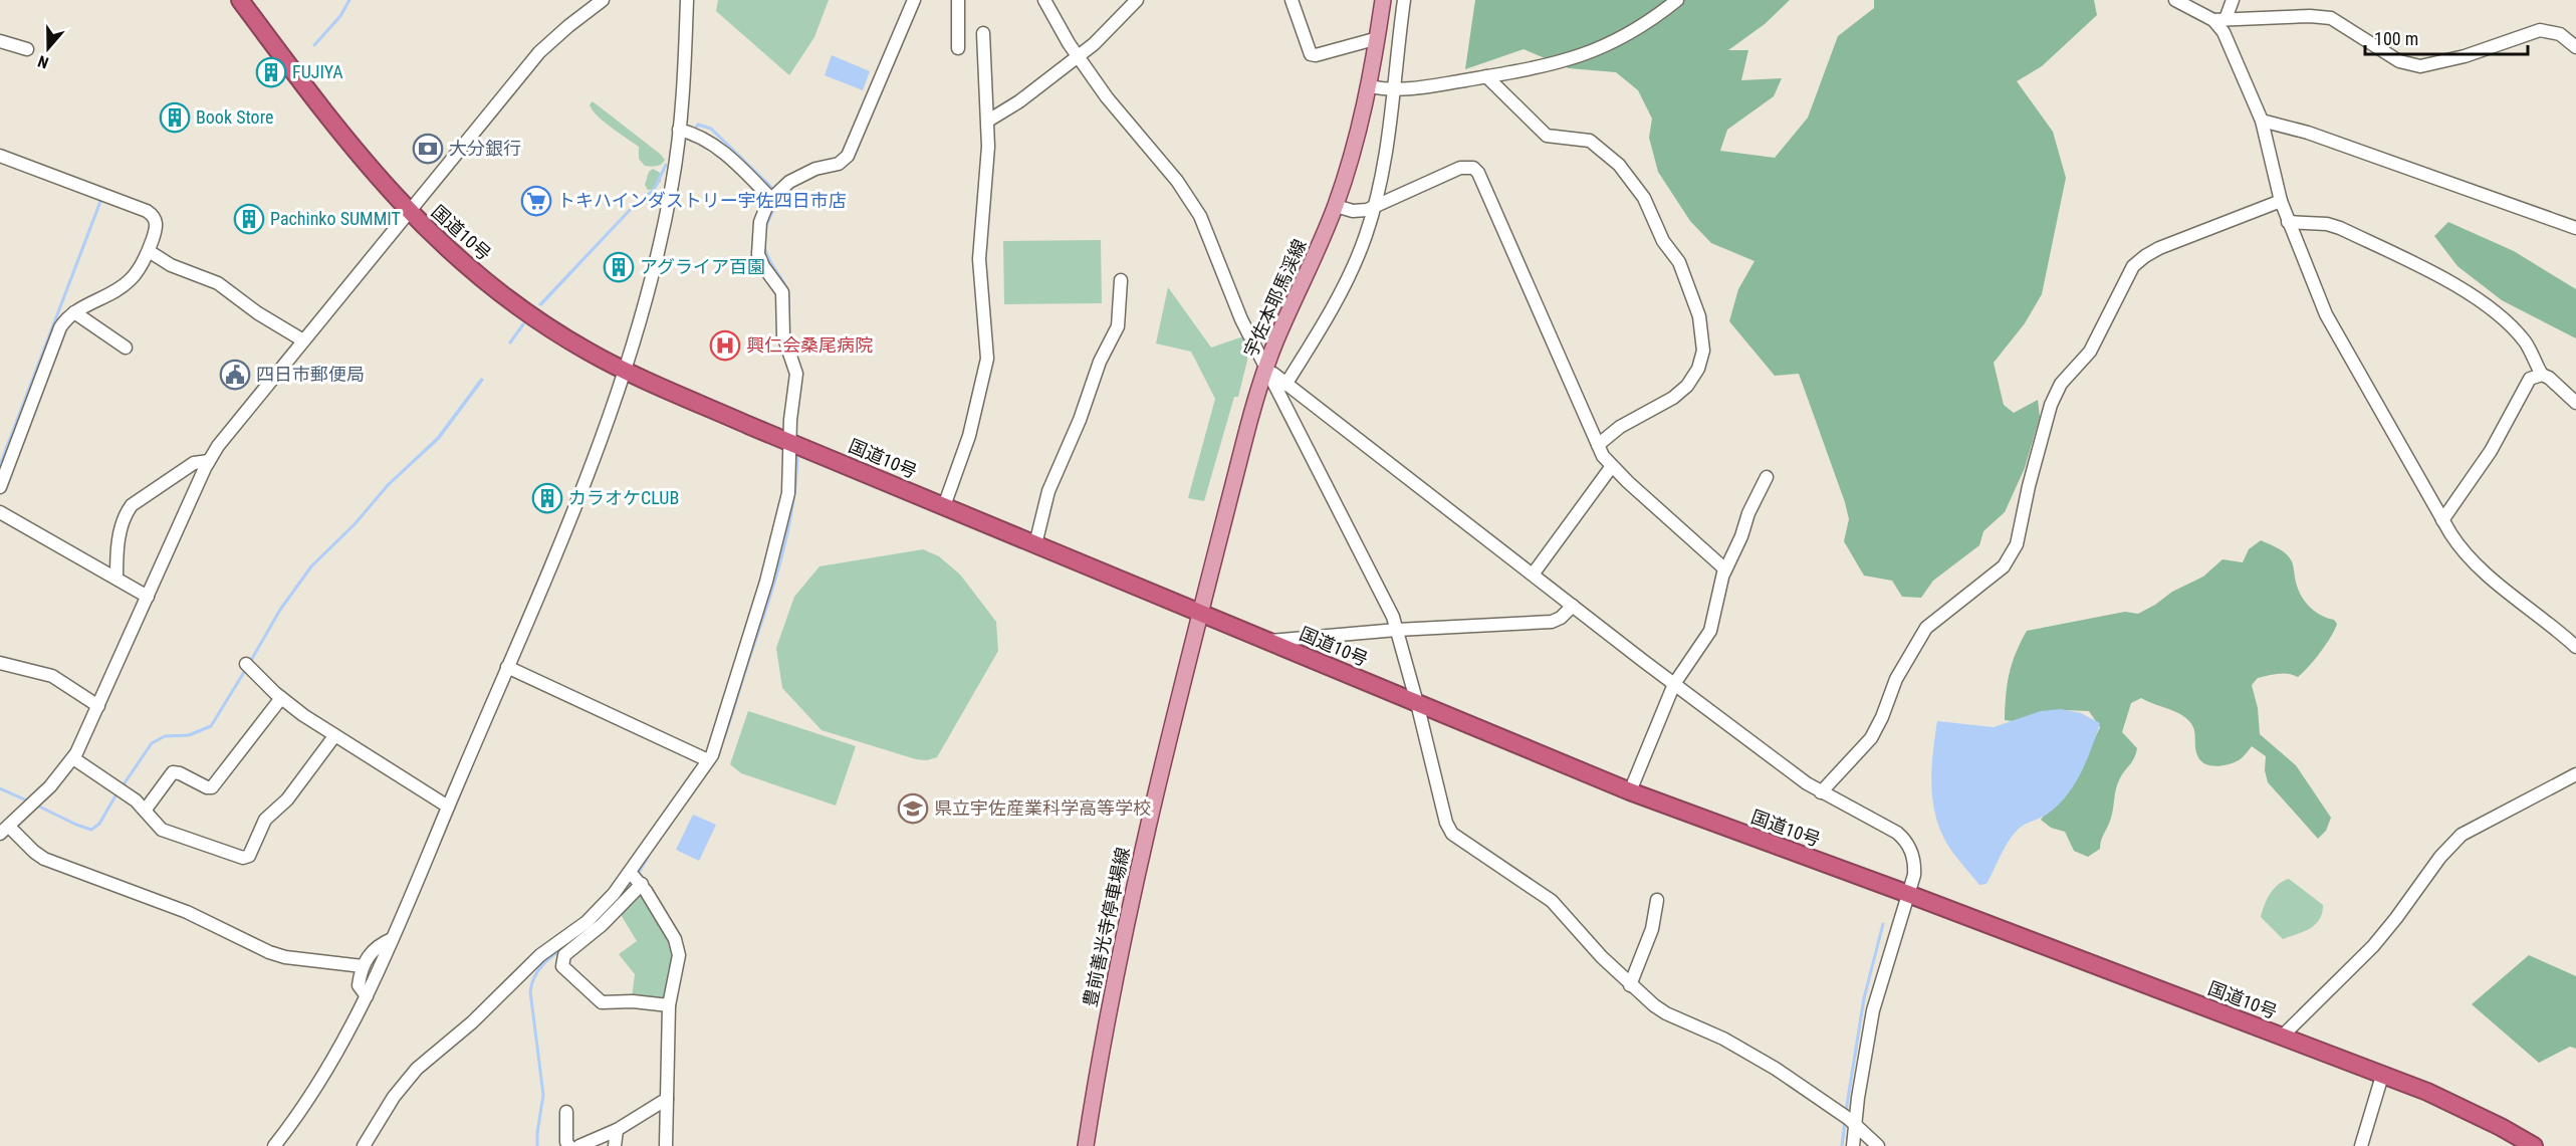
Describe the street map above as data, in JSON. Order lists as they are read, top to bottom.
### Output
{
  "streets": {
    "highway": ["国道10号"],
    "main road": ["宇佐本耶馬渓線", "豊前善光寺停車場線"]
  },
  "crossings": [
    ["国道10号", "宇佐本耶馬渓線"],
    ["国道10号", "豊前善光寺停車場線"],
    ["宇佐本耶馬渓線", "豊前善光寺停車場線"]
  ],
  "places": {
    "building": [
      "FUJIYA",
      "Book Store",
      "Pachinko SUMMIT",
      "アグライア百園",
      "カラオケCLUB"
    ],
    "bank": ["大分銀行"],
    "supermarket": ["トキハインダストリー宇佐四日市店"],
    "hospital": ["興仁会桑尾病院"],
    "public building": ["四日市郵便局"],
    "school or university": ["県立宇佐産業科学高等学校"]
  },
  "scale_bar": "100 m",
  "north": "bottom"
}
